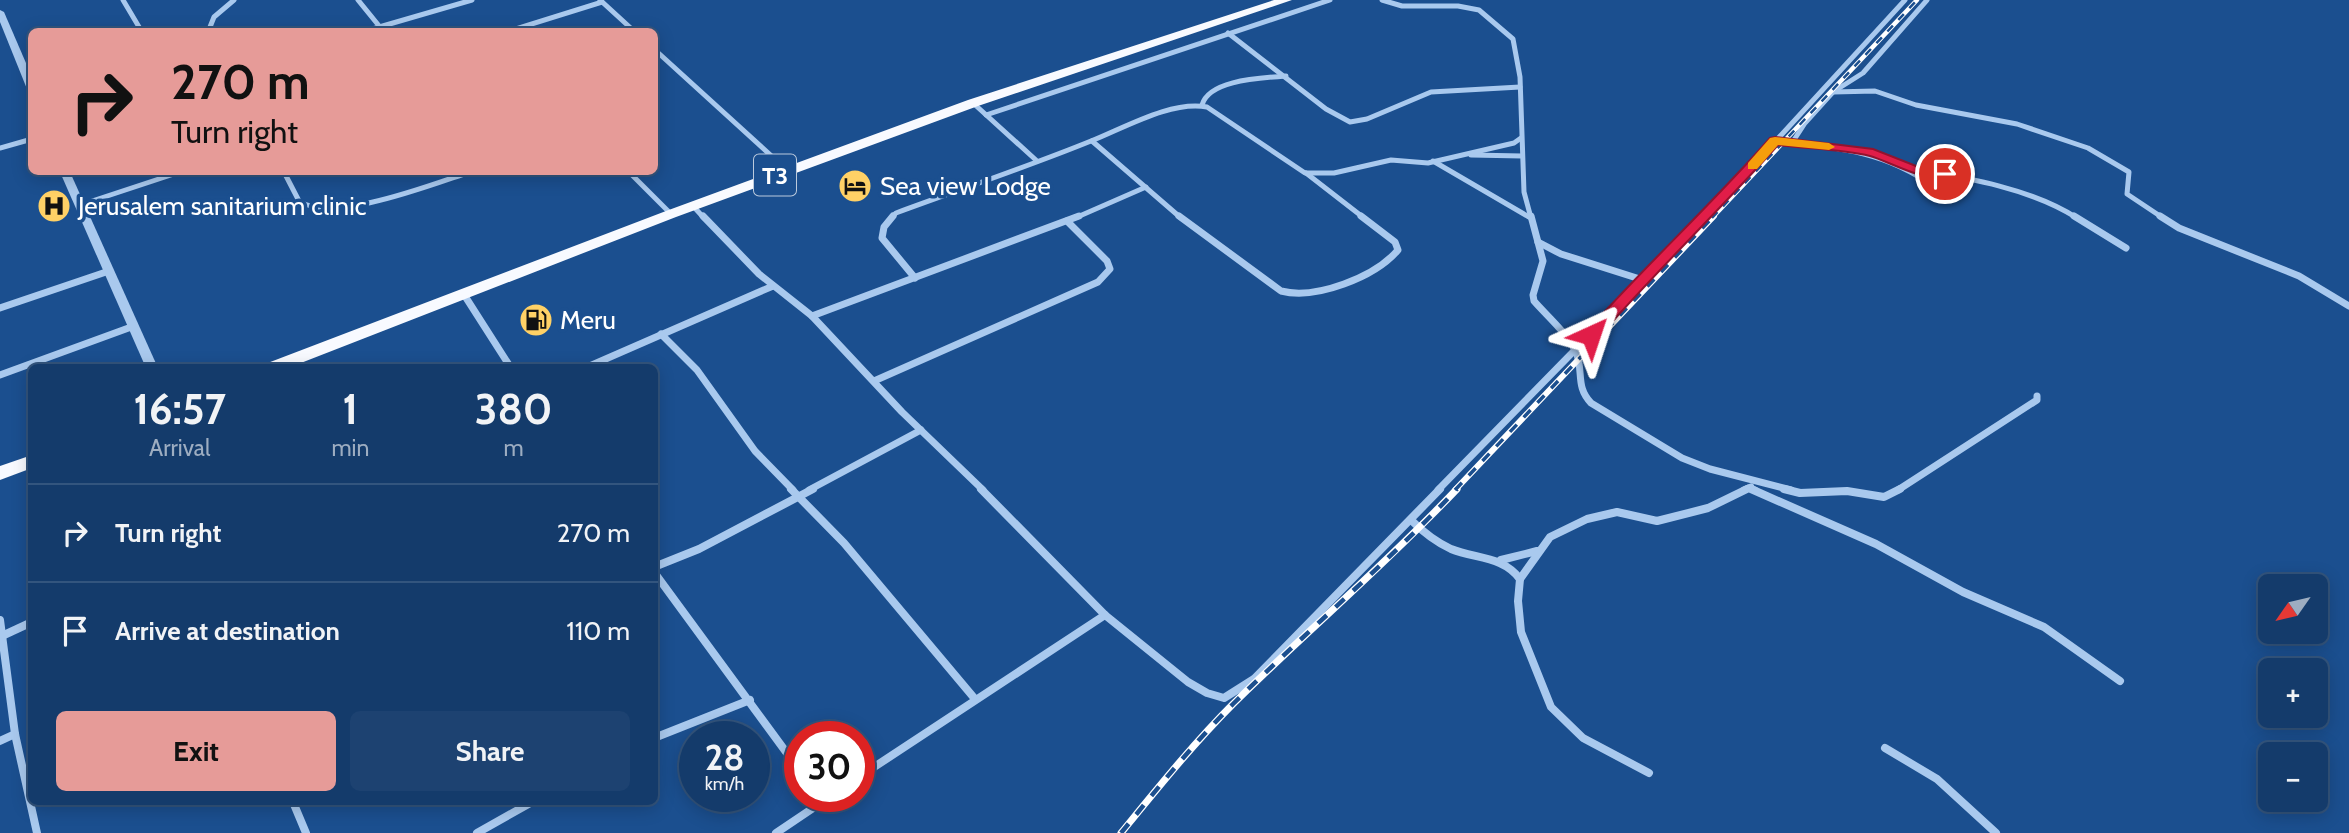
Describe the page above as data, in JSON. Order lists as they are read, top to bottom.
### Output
{
  "streets": {
    "highway": ["T3"]
  },
  "places": {
    "hotel": ["Sea view Lodge"],
    "hospital": ["Jerusalem sanitarium clinic"],
    "fuel station": ["Meru"]
  },
  "north": "bottom left",
  "page": {
    "turn": ["270 m", "Turn right"],
    "eta": [
      "16:57",
      "Arrival",
      "1",
      "min",
      "380",
      "m"
    ],
    "list": [
      {
        "name": "Turn right",
        "value": "270 m"
      },
      {
        "name": "Arrive at destination",
        "value": "110 m"
      }
    ],
    "map_buttons": ["+", "−"],
    "buttons": ["Exit", "Share"],
    "speed": "28 km/h",
    "limit": "30"
  }
}
